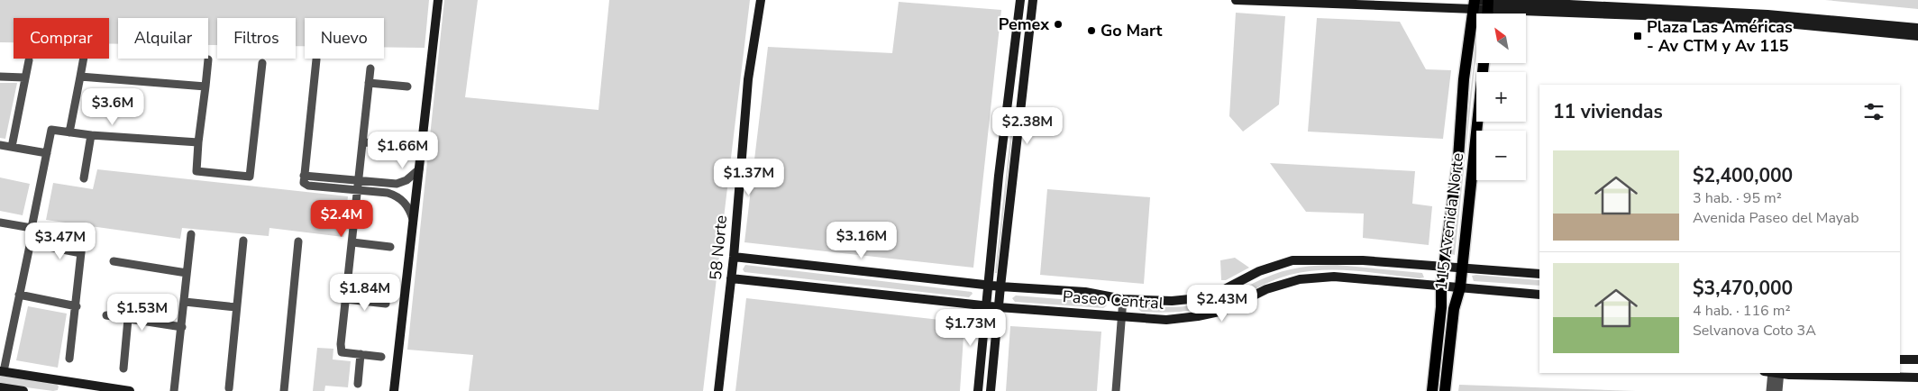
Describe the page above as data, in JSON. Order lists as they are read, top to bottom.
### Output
{
  "streets": {
    "main road": ["115 Avenida Norte", "58 Norte", "Paseo Central"]
  },
  "crossings": [
    ["115 Avenida Norte", "Paseo Central"],
    ["58 Norte", "Paseo Central"]
  ],
  "places": {
    "other": ["Pemex", "Go Mart"],
    "transit": ["Plaza Las Américas - Av CTM y Av 115"]
  },
  "north": "top left",
  "page": {
    "map_buttons": ["+", "−"],
    "chip": [
      "Comprar",
      "Alquilar",
      "Filtros",
      "Nuevo"
    ],
    "heading": "11 viviendas",
    "price": [
      "$3.6M",
      "$2.38M",
      "$1.66M",
      "$1.37M",
      "$2.4M",
      "$3.16M",
      "$3.47M",
      "$1.84M",
      "$2.43M",
      "$1.53M",
      "$1.73M"
    ],
    "list": [
      {
        "name": "$2,400,000",
        "note": "3 hab. · 95 m² · Avenida Paseo del Mayab"
      },
      {
        "name": "$3,470,000",
        "note": "4 hab. · 116 m² · Selvanova Coto 3A"
      }
    ]
  }
}
